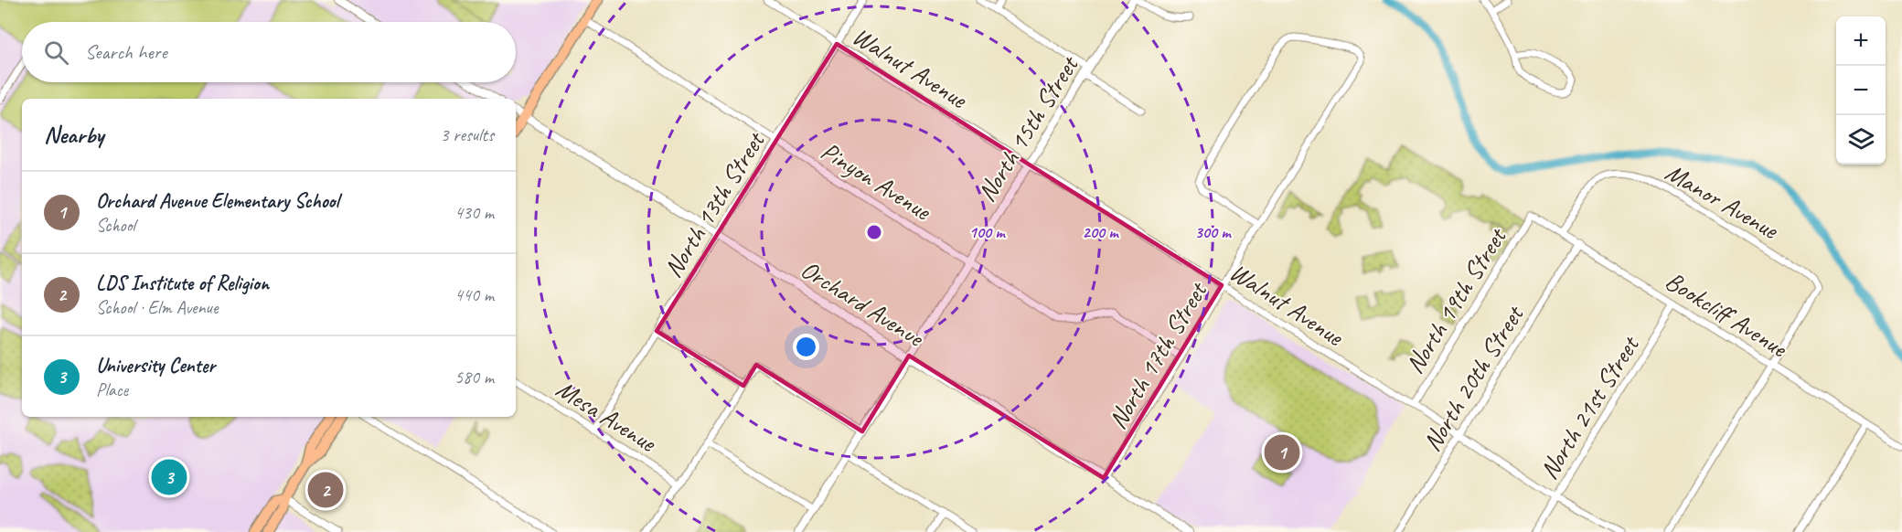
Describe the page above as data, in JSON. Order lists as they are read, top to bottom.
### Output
{
  "streets": {
    "street": [
      "Walnut Avenue",
      "North 15th Street",
      "Pinyon Avenue",
      "Manor Avenue",
      "North 13th Street",
      "North 19th Street",
      "Orchard Avenue",
      "Bookcliff Avenue",
      "North 17th Street",
      "North 20th Street",
      "North 21st Street",
      "Mesa Avenue"
    ]
  },
  "crossings": [
    ["Walnut Avenue", "North 15th Street"],
    ["Walnut Avenue", "North 13th Street"],
    ["Walnut Avenue", "North 19th Street"],
    ["Walnut Avenue", "North 17th Street"],
    ["Walnut Avenue", "North 20th Street"],
    ["Walnut Avenue", "North 21st Street"],
    ["North 15th Street", "Pinyon Avenue"],
    ["North 15th Street", "Orchard Avenue"],
    ["Pinyon Avenue", "North 13th Street"],
    ["Pinyon Avenue", "North 17th Street"],
    ["Manor Avenue", "Bookcliff Avenue"],
    ["North 13th Street", "Orchard Avenue"],
    ["North 13th Street", "Mesa Avenue"],
    ["North 19th Street", "Bookcliff Avenue"],
    ["Orchard Avenue", "North 17th Street"],
    ["Bookcliff Avenue", "North 20th Street"],
    ["Bookcliff Avenue", "North 21st Street"]
  ],
  "page": {
    "map_buttons": ["+", "−"],
    "search": "Search here",
    "heading": ["Nearby", "3 results"],
    "list": [
      {
        "mark": "1",
        "name": "Orchard Avenue Elementary School",
        "note": "School",
        "value": "430 m"
      },
      {
        "mark": "2",
        "name": "LDS Institute of Religion",
        "note": "School · Elm Avenue",
        "value": "440 m"
      },
      {
        "mark": "3",
        "name": "University Center",
        "note": "Place",
        "value": "580 m"
      }
    ],
    "pins": ["1", "3", "2"]
  },
  "rings": ["100 m", "200 m", "300 m"]
}
